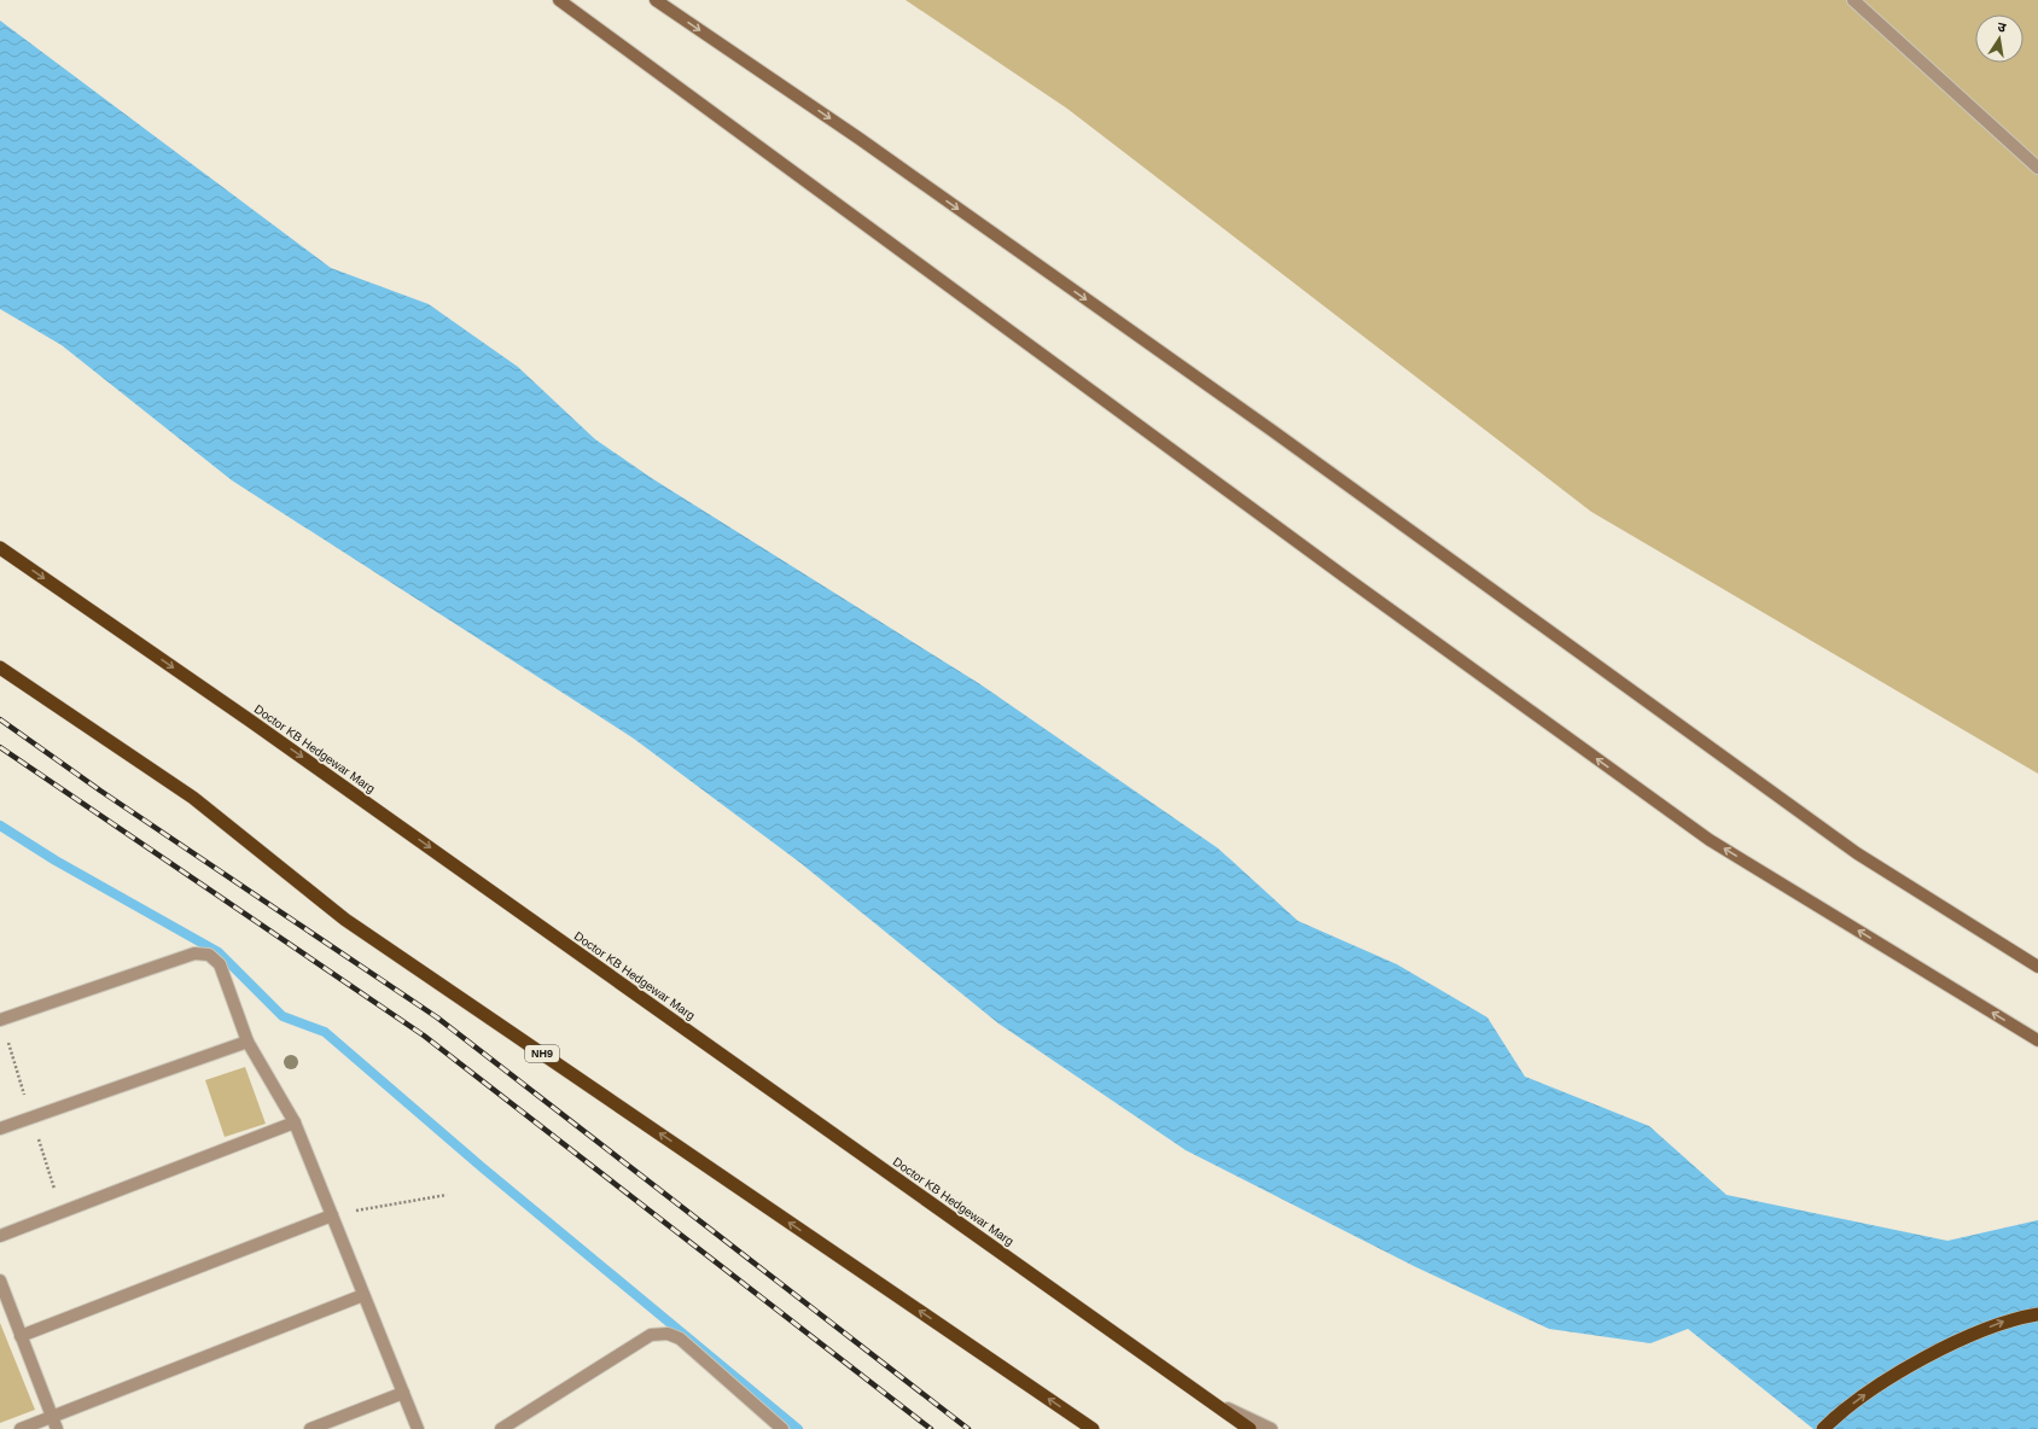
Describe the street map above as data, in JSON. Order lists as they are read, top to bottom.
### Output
{
  "streets": {
    "highway": ["Doctor KB Hedgewar Marg", "NH9"]
  },
  "north": "top"
}
